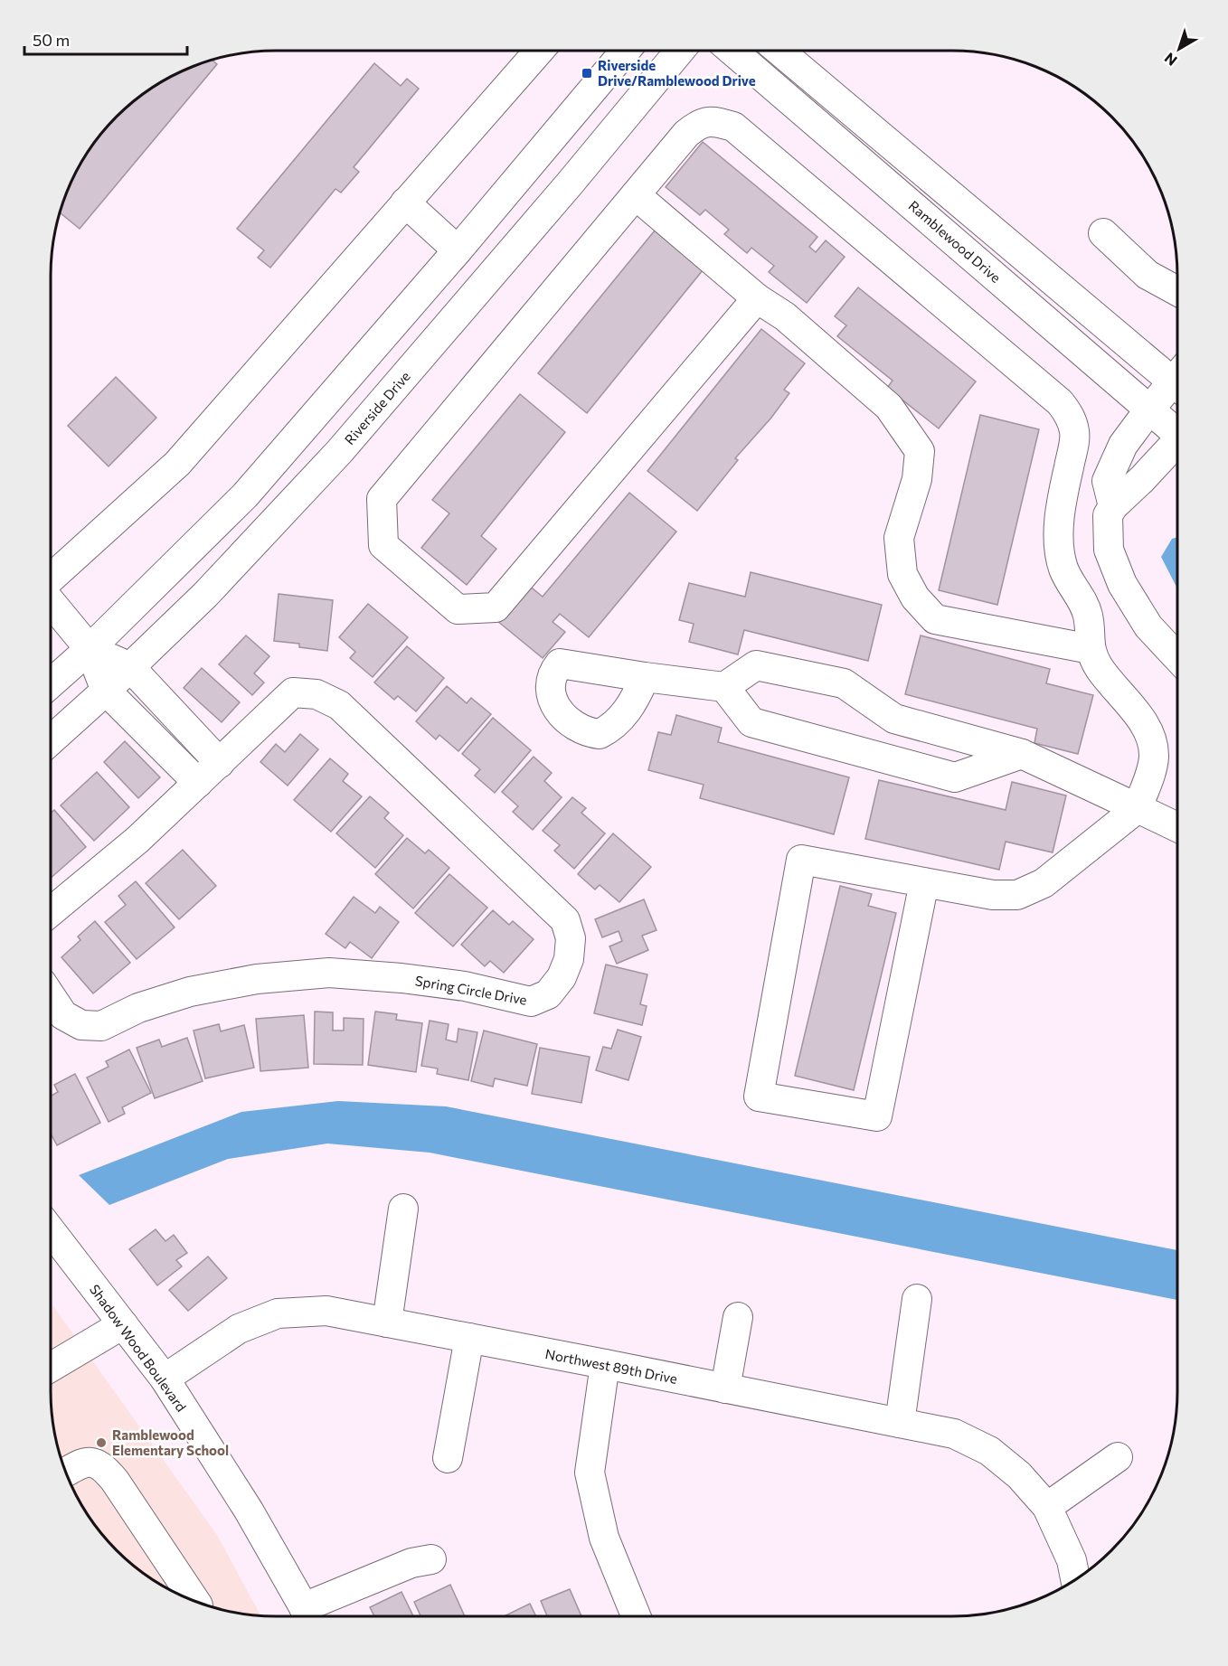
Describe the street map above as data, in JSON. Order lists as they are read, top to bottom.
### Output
{
  "streets": {
    "street": [
      "Ramblewood Drive",
      "Riverside Drive",
      "Spring Circle Drive",
      "Shadow Wood Boulevard",
      "Northwest 89th Drive"
    ]
  },
  "crossings": [
    ["Shadow Wood Boulevard", "Northwest 89th Drive"]
  ],
  "places": {
    "transit": ["Riverside Drive/Ramblewood Drive"],
    "other": ["Ramblewood Elementary School"]
  },
  "scale_bar": "50 m",
  "north": "bottom left"
}
